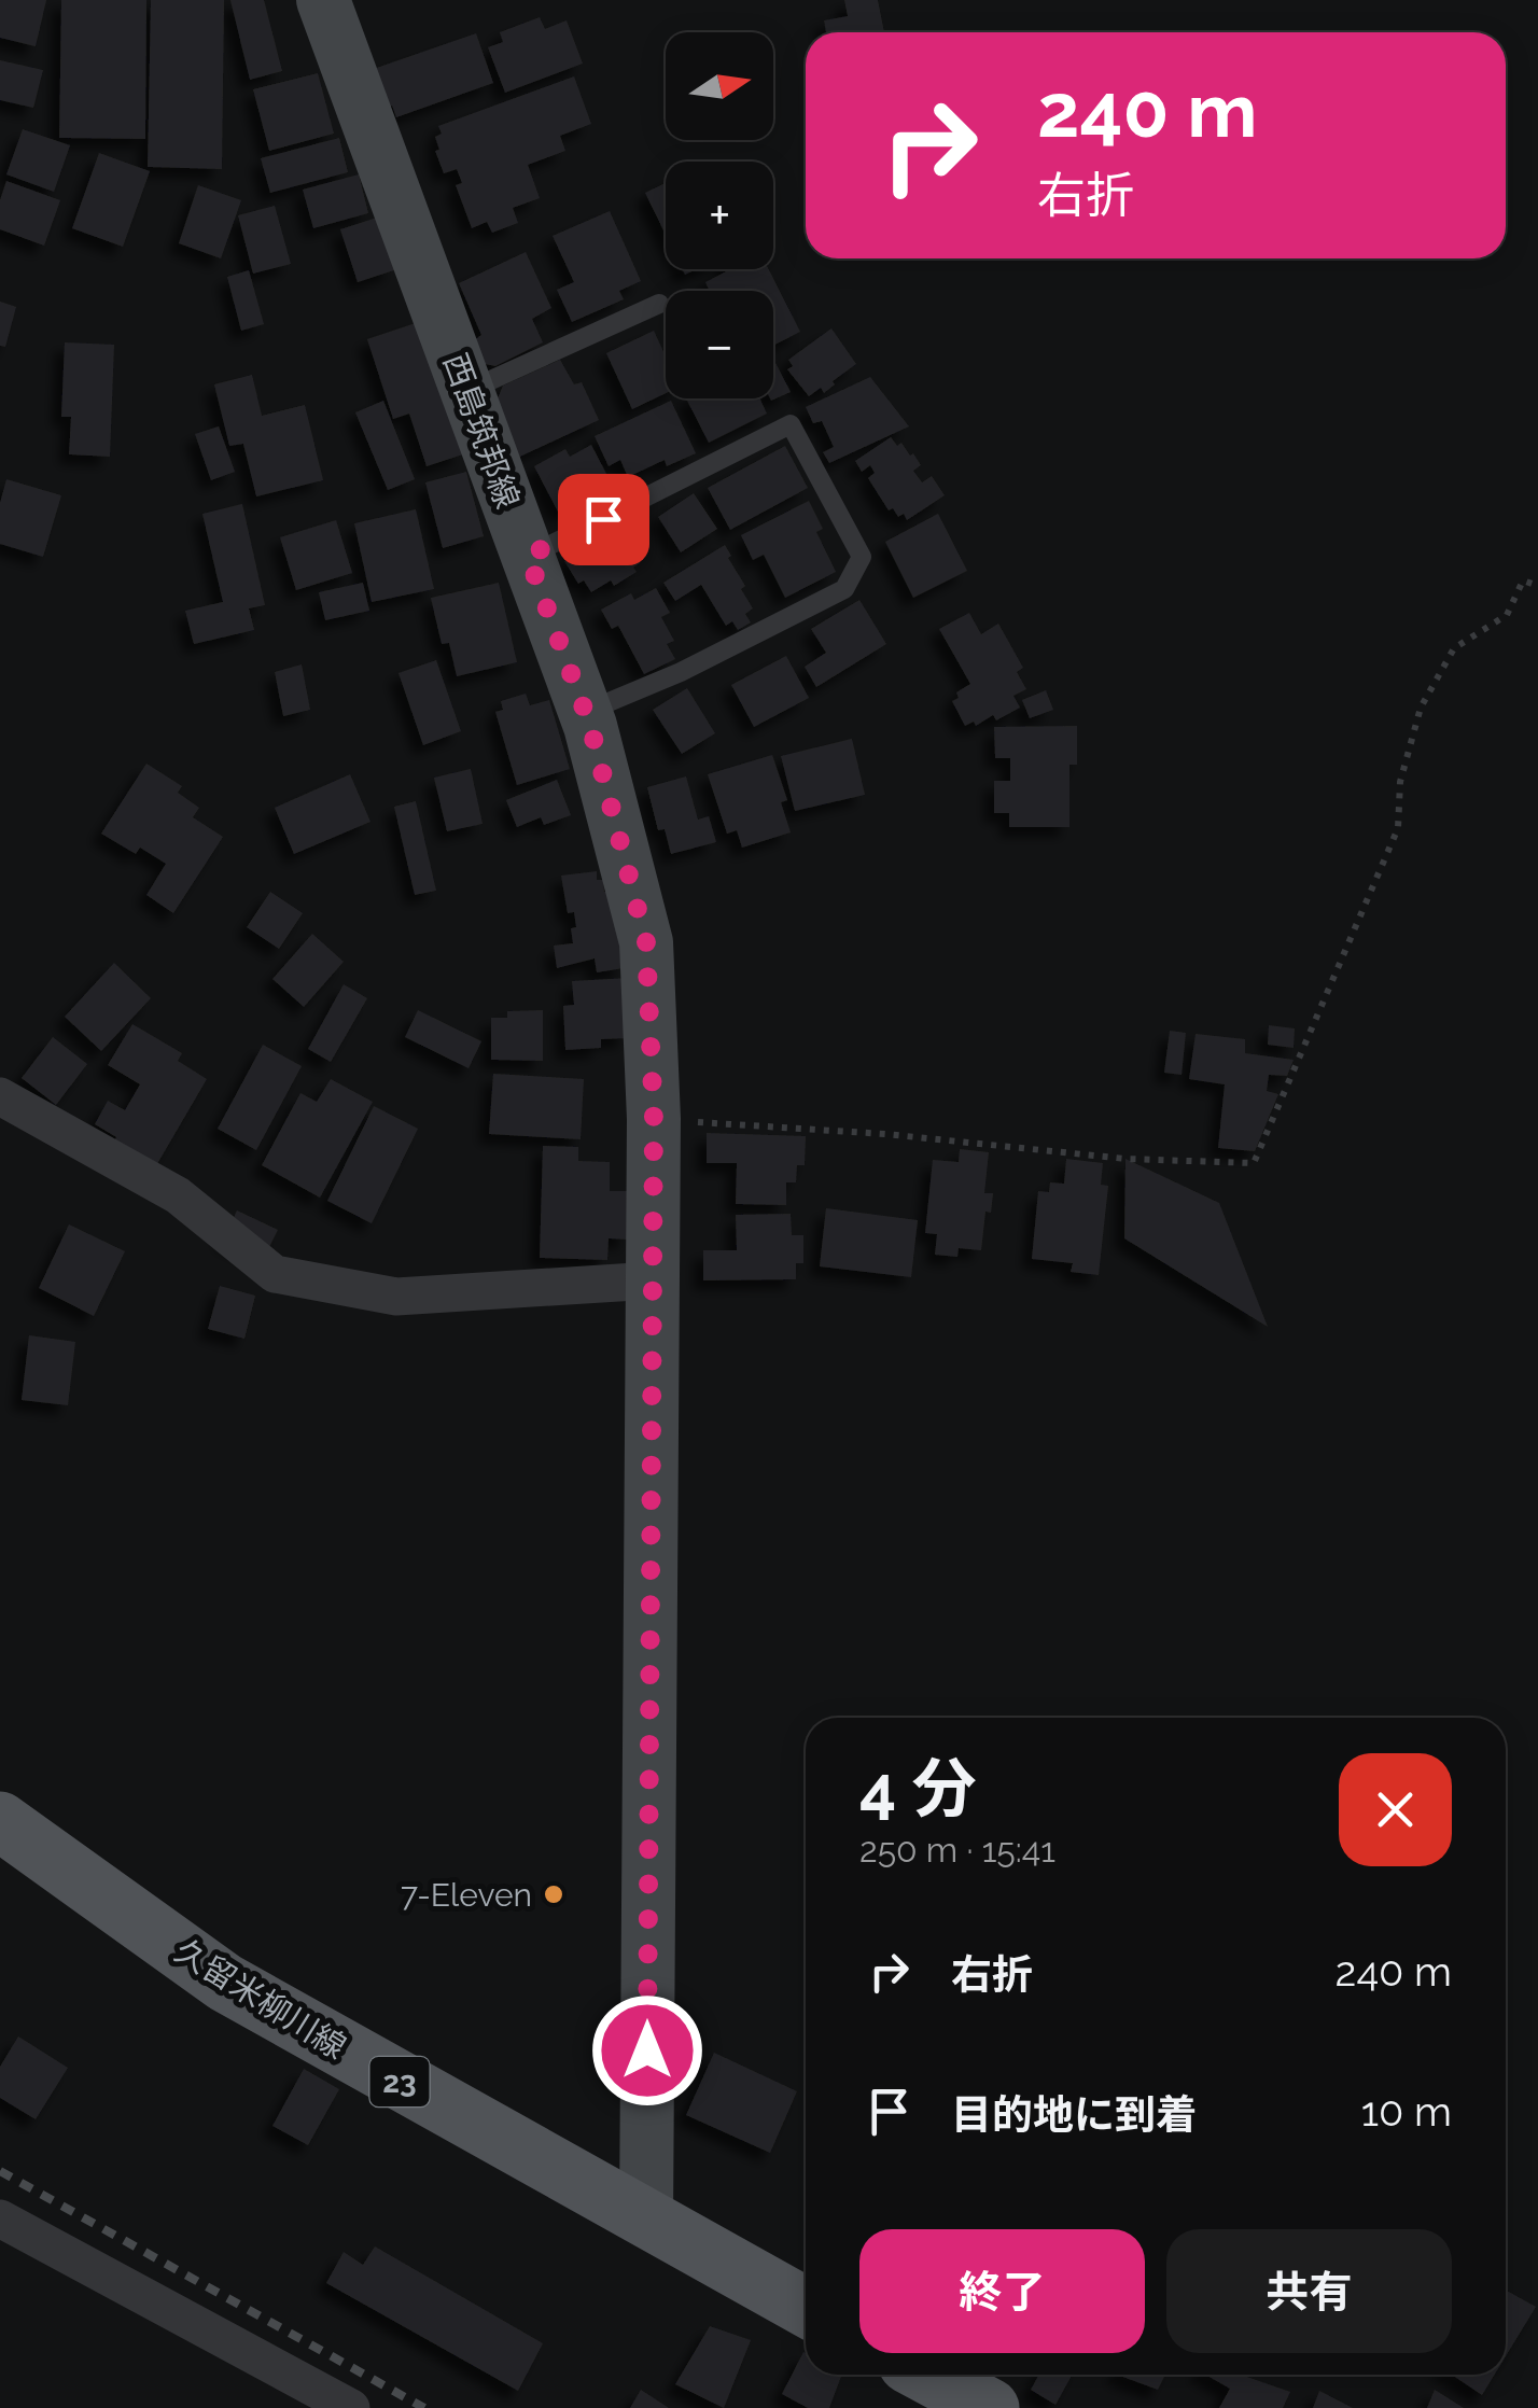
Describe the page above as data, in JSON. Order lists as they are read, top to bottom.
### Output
{
  "streets": {
    "main road": ["西島筑邦線", "久留米柳川線", "23"]
  },
  "crossings": [
    ["西島筑邦線", "久留米柳川線"]
  ],
  "places": ["7-Eleven"],
  "north": "right",
  "page": {
    "map_buttons": ["+", "−"],
    "turn": ["240 m", "右折"],
    "heading": ["4 分", "250 m · 15:41"],
    "list": [
      {
        "name": "右折",
        "value": "240 m"
      },
      {
        "name": "目的地に到着",
        "value": "10 m"
      }
    ],
    "buttons": ["終了", "共有"]
  }
}
